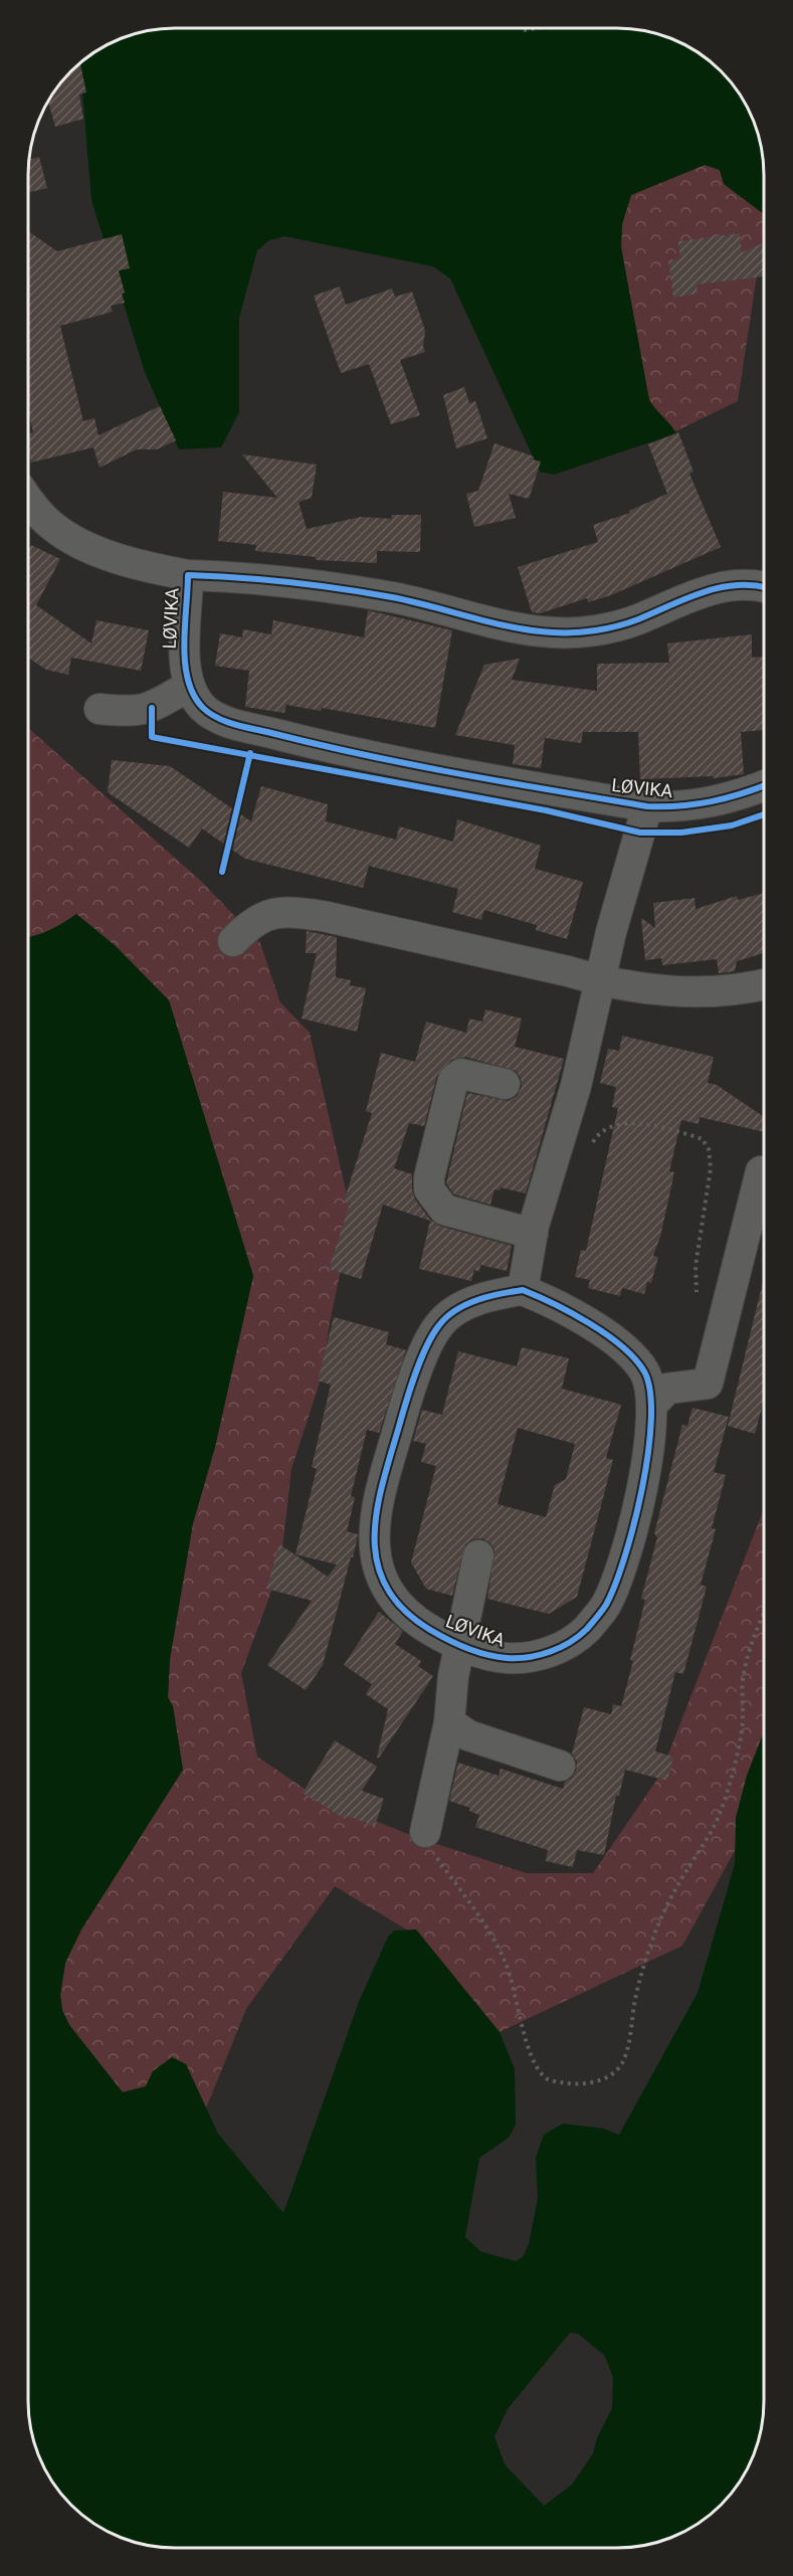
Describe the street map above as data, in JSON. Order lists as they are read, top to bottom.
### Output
{
  "streets": {
    "street": ["LØVIKA"]
  }
}
